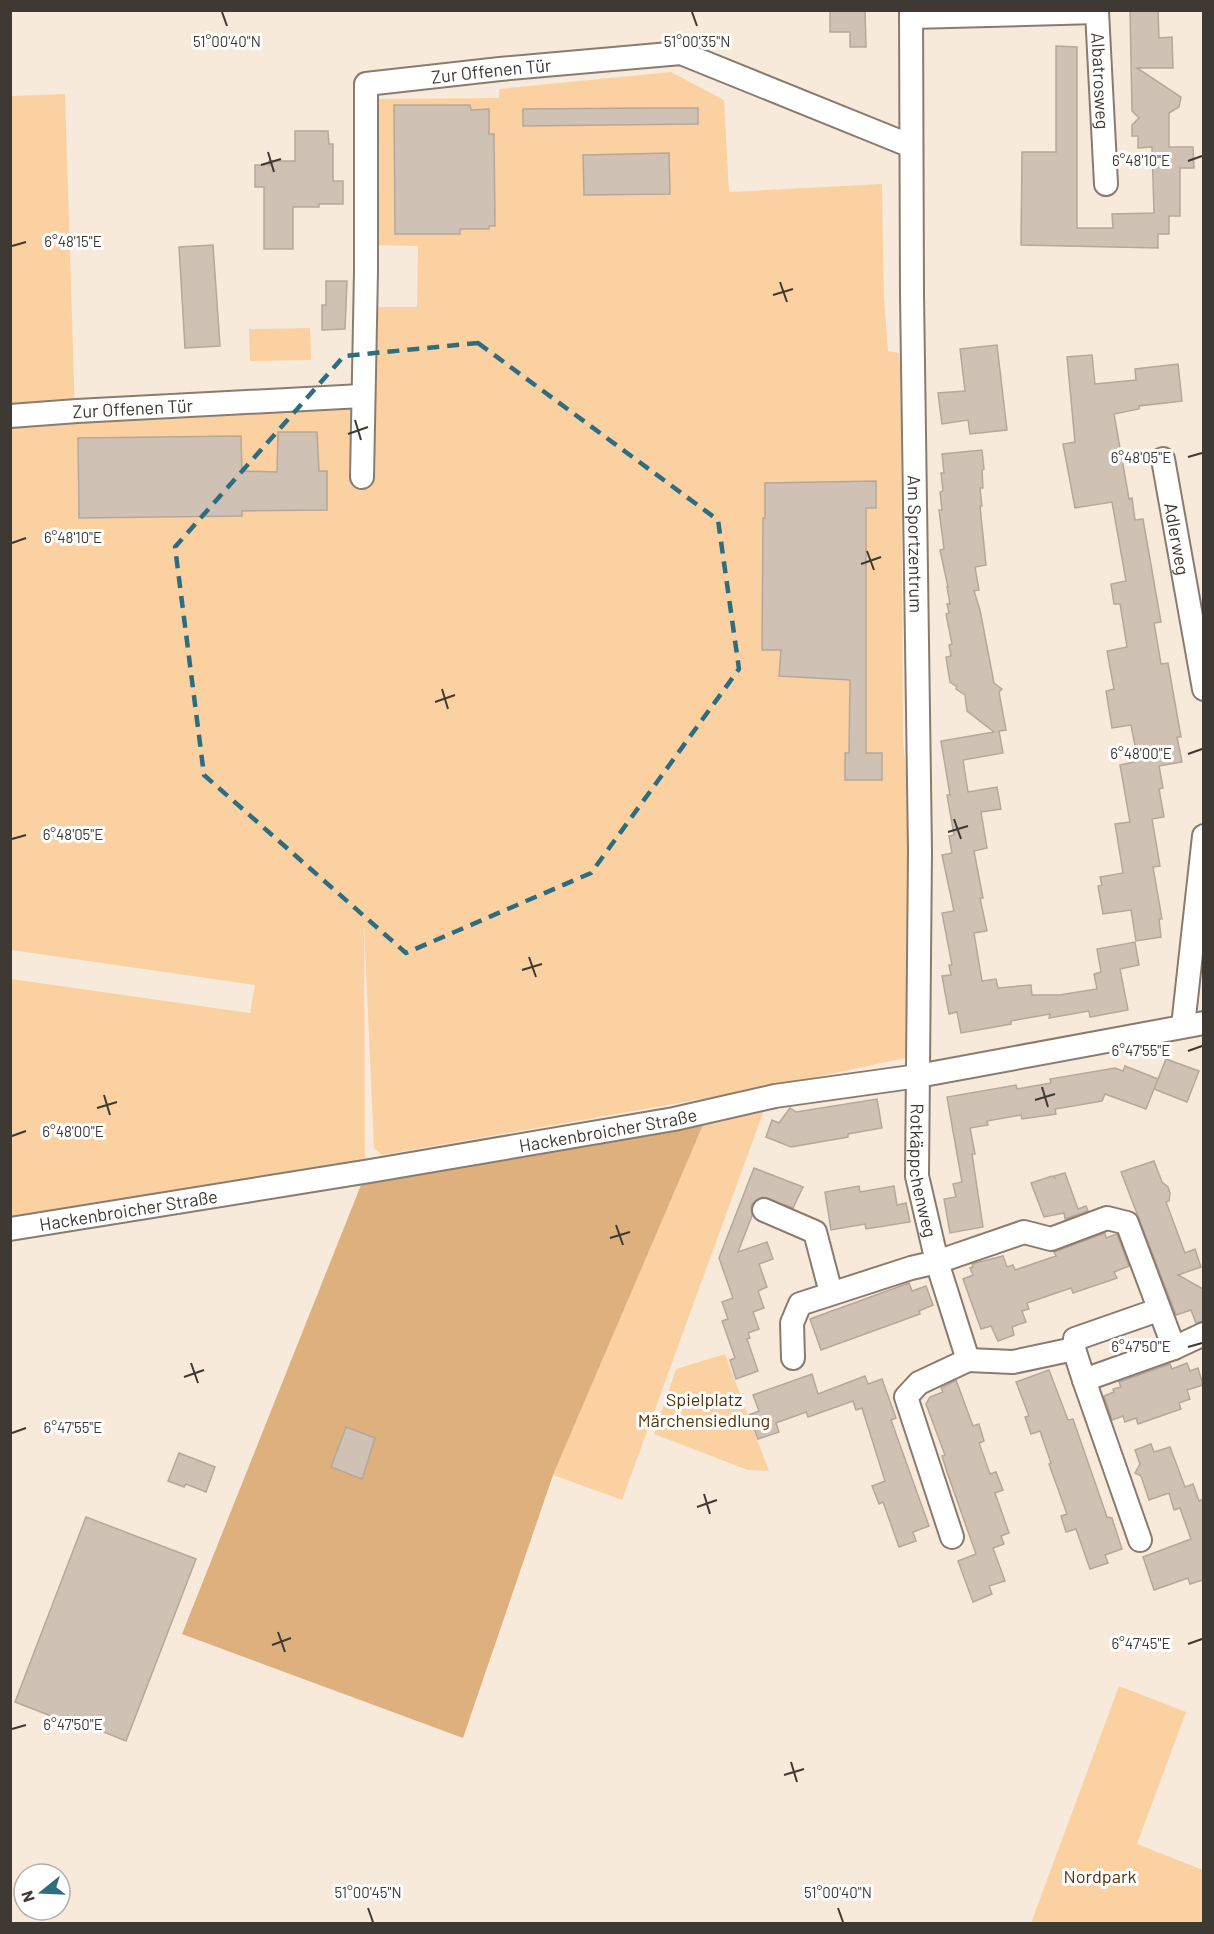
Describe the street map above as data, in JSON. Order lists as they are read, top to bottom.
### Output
{
  "streets": {
    "street": [
      "Zur Offenen Tür",
      "Albatrosweg",
      "Adlerweg",
      "Am Sportzentrum",
      "Hackenbroicher Straße",
      "Rotkäppchenweg"
    ]
  },
  "crossings": [
    ["Zur Offenen Tür", "Am Sportzentrum"],
    ["Albatrosweg", "Am Sportzentrum"],
    ["Am Sportzentrum", "Hackenbroicher Straße"],
    ["Am Sportzentrum", "Rotkäppchenweg"],
    ["Hackenbroicher Straße", "Rotkäppchenweg"]
  ],
  "parks": ["Spielplatz Märchensiedlung", "Nordpark"],
  "north": "left",
  "coordinates": [
    "51°00'40\"N",
    "51°00'35\"N",
    "6°48'10\"E",
    "6°48'15\"E",
    "6°48'05\"E",
    "6°48'00\"E",
    "6°47'55\"E",
    "6°47'50\"E",
    "6°47'45\"E",
    "51°00'45\"N"
  ]
}
